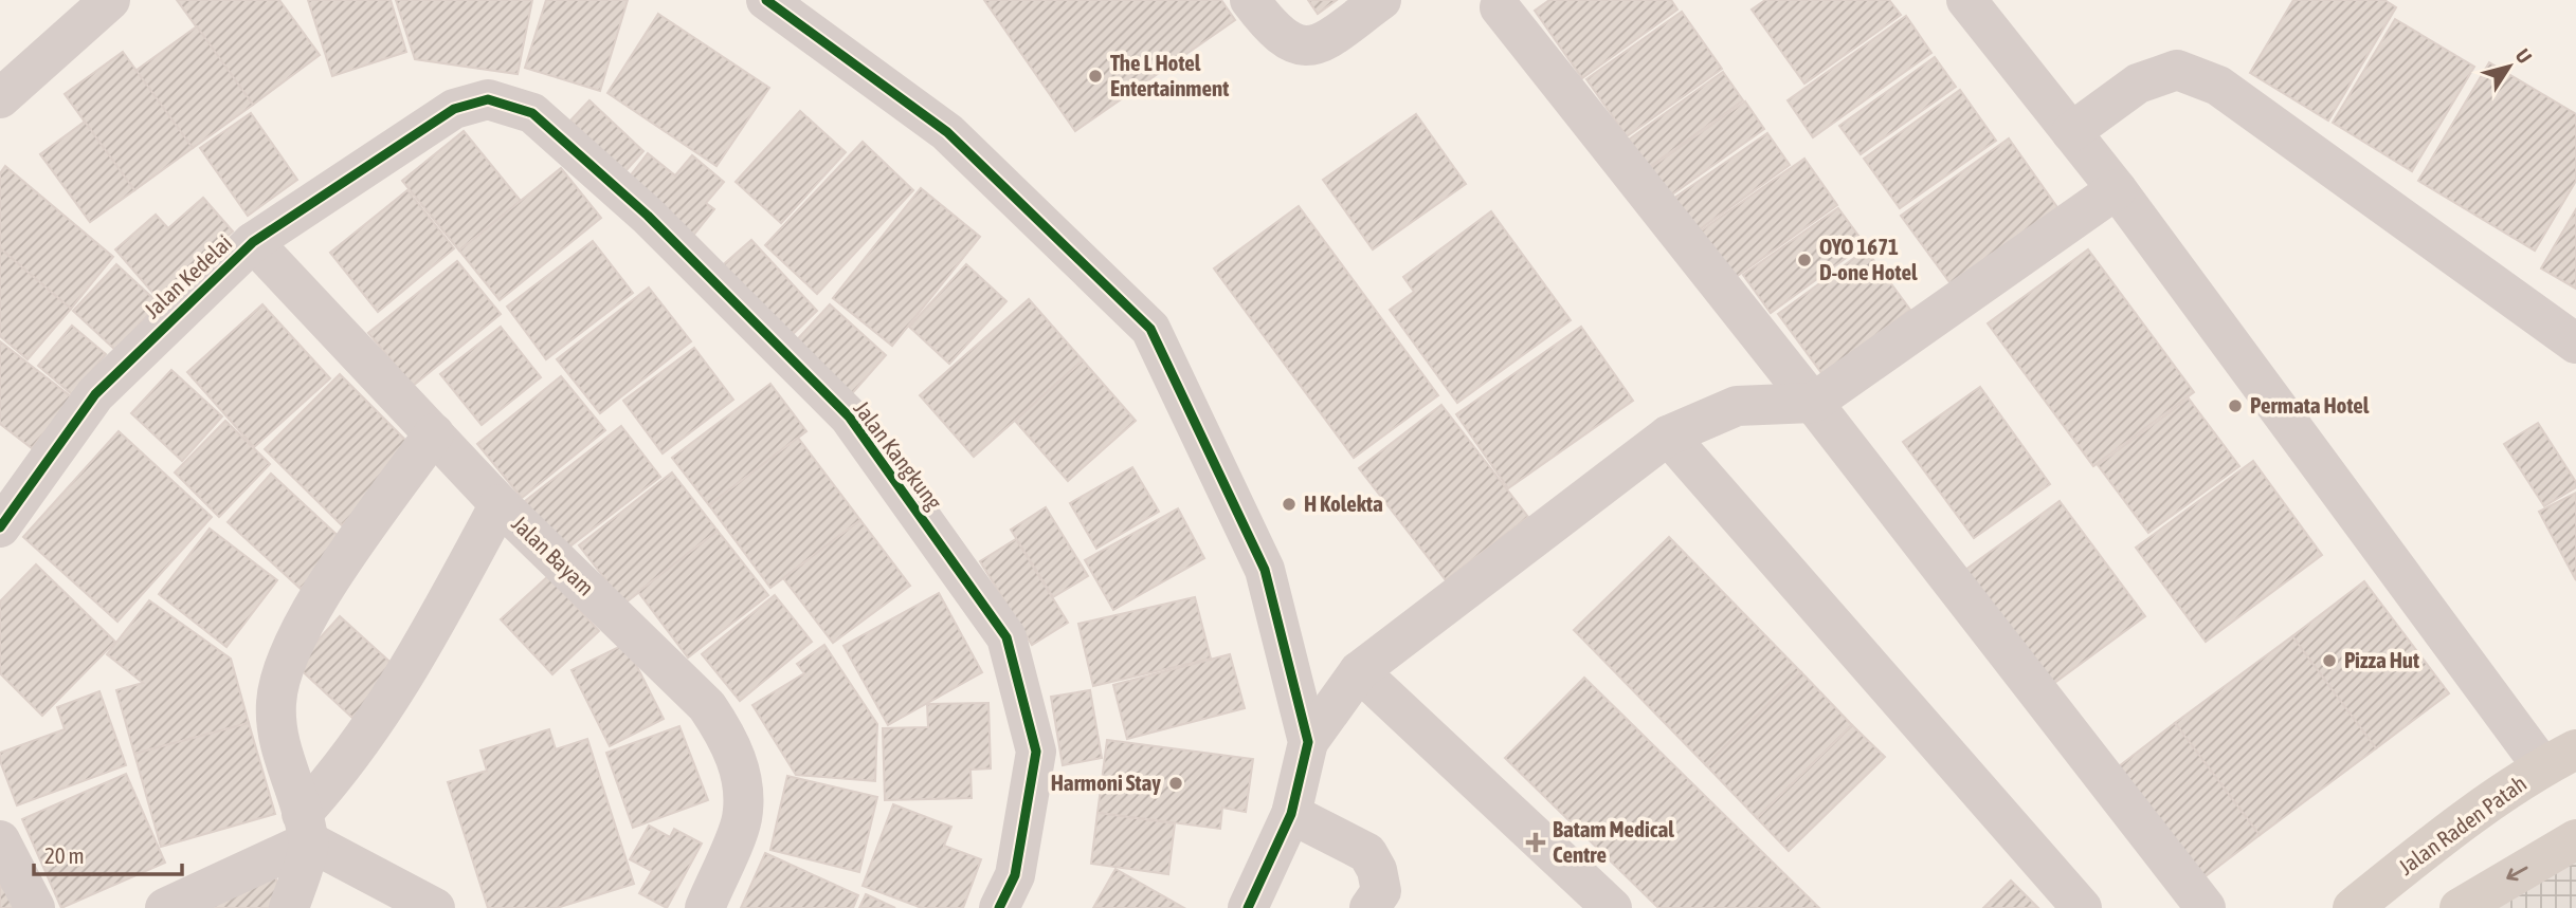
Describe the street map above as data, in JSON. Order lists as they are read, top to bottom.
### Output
{
  "streets": {
    "main road": ["Jalan Raden Patah"],
    "street": ["Jalan Kedelai", "Jalan Kangkung", "Jalan Bayam"]
  },
  "crossings": [
    ["Jalan Kedelai", "Jalan Kangkung"],
    ["Jalan Kedelai", "Jalan Bayam"]
  ],
  "places": {
    "other": [
      "The L Hotel Entertainment",
      "OYO 1671 D-one Hotel",
      "Permata Hotel",
      "H Kolekta",
      "Pizza Hut",
      "Harmoni Stay"
    ],
    "health": ["Batam Medical Centre"]
  },
  "scale_bar": "20 m",
  "north": "top right"
}
